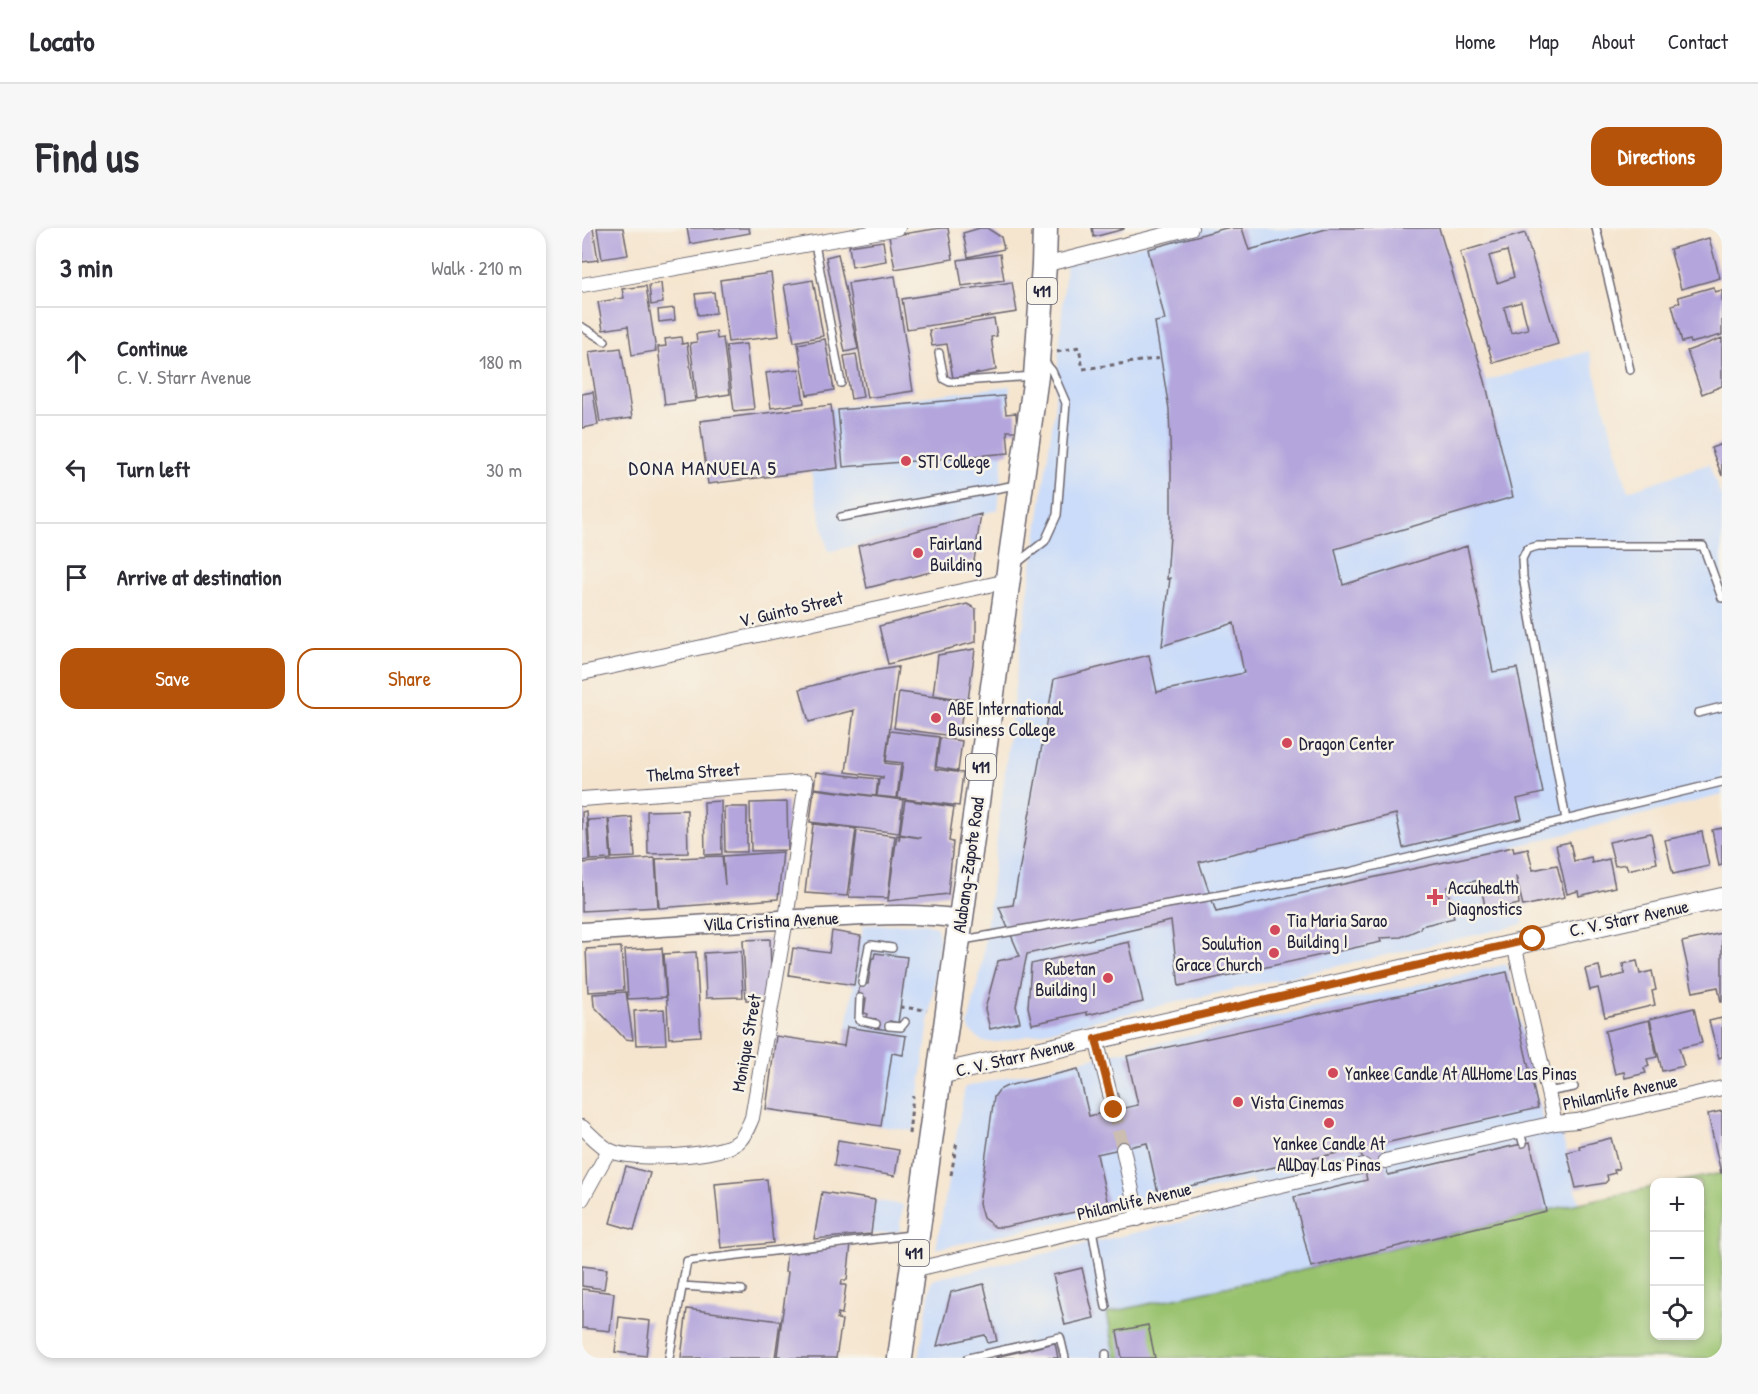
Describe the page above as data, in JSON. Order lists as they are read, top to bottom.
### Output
{
  "streets": {
    "highway": ["411", "Alabang-Zapote Road"],
    "main road": ["C. V. Starr Avenue"],
    "street": [
      "V. Guinto Street",
      "Thelma Street",
      "Villa Cristina Avenue",
      "Monique Street",
      "Philamlife Avenue"
    ]
  },
  "crossings": [
    ["V. Guinto Street", "Alabang-Zapote Road"],
    ["Thelma Street", "Monique Street"],
    ["Alabang-Zapote Road", "C. V. Starr Avenue"],
    ["Alabang-Zapote Road", "Villa Cristina Avenue"],
    ["Alabang-Zapote Road", "Philamlife Avenue"],
    ["Villa Cristina Avenue", "Monique Street"]
  ],
  "districts": ["DONA MANUELA 5"],
  "places": {
    "other": [
      "STI College",
      "Fairland Building",
      "ABE International Business College",
      "Dragon Center",
      "Tia Maria Sarao Building I",
      "Soulution Grace Church",
      "Rubetan Building I",
      "Yankee Candle At AllHome Las Pinas",
      "Vista Cinemas",
      "Yankee Candle At AllDay Las Pinas"
    ],
    "health": ["Accuhealth Diagnostics"]
  },
  "page": {
    "header": "Locato",
    "nav": [
      "Home",
      "Map",
      "About",
      "Contact"
    ],
    "buttons": [
      "Directions",
      ["Save", "Share"]
    ],
    "title": "Find us",
    "heading": ["3 min", "Walk · 210 m"],
    "list": [
      ["Continue", "C. V. Starr Avenue", "180 m"],
      ["Turn left", "30 m"],
      "Arrive at destination"
    ],
    "map_buttons": ["+", "−"]
  }
}
